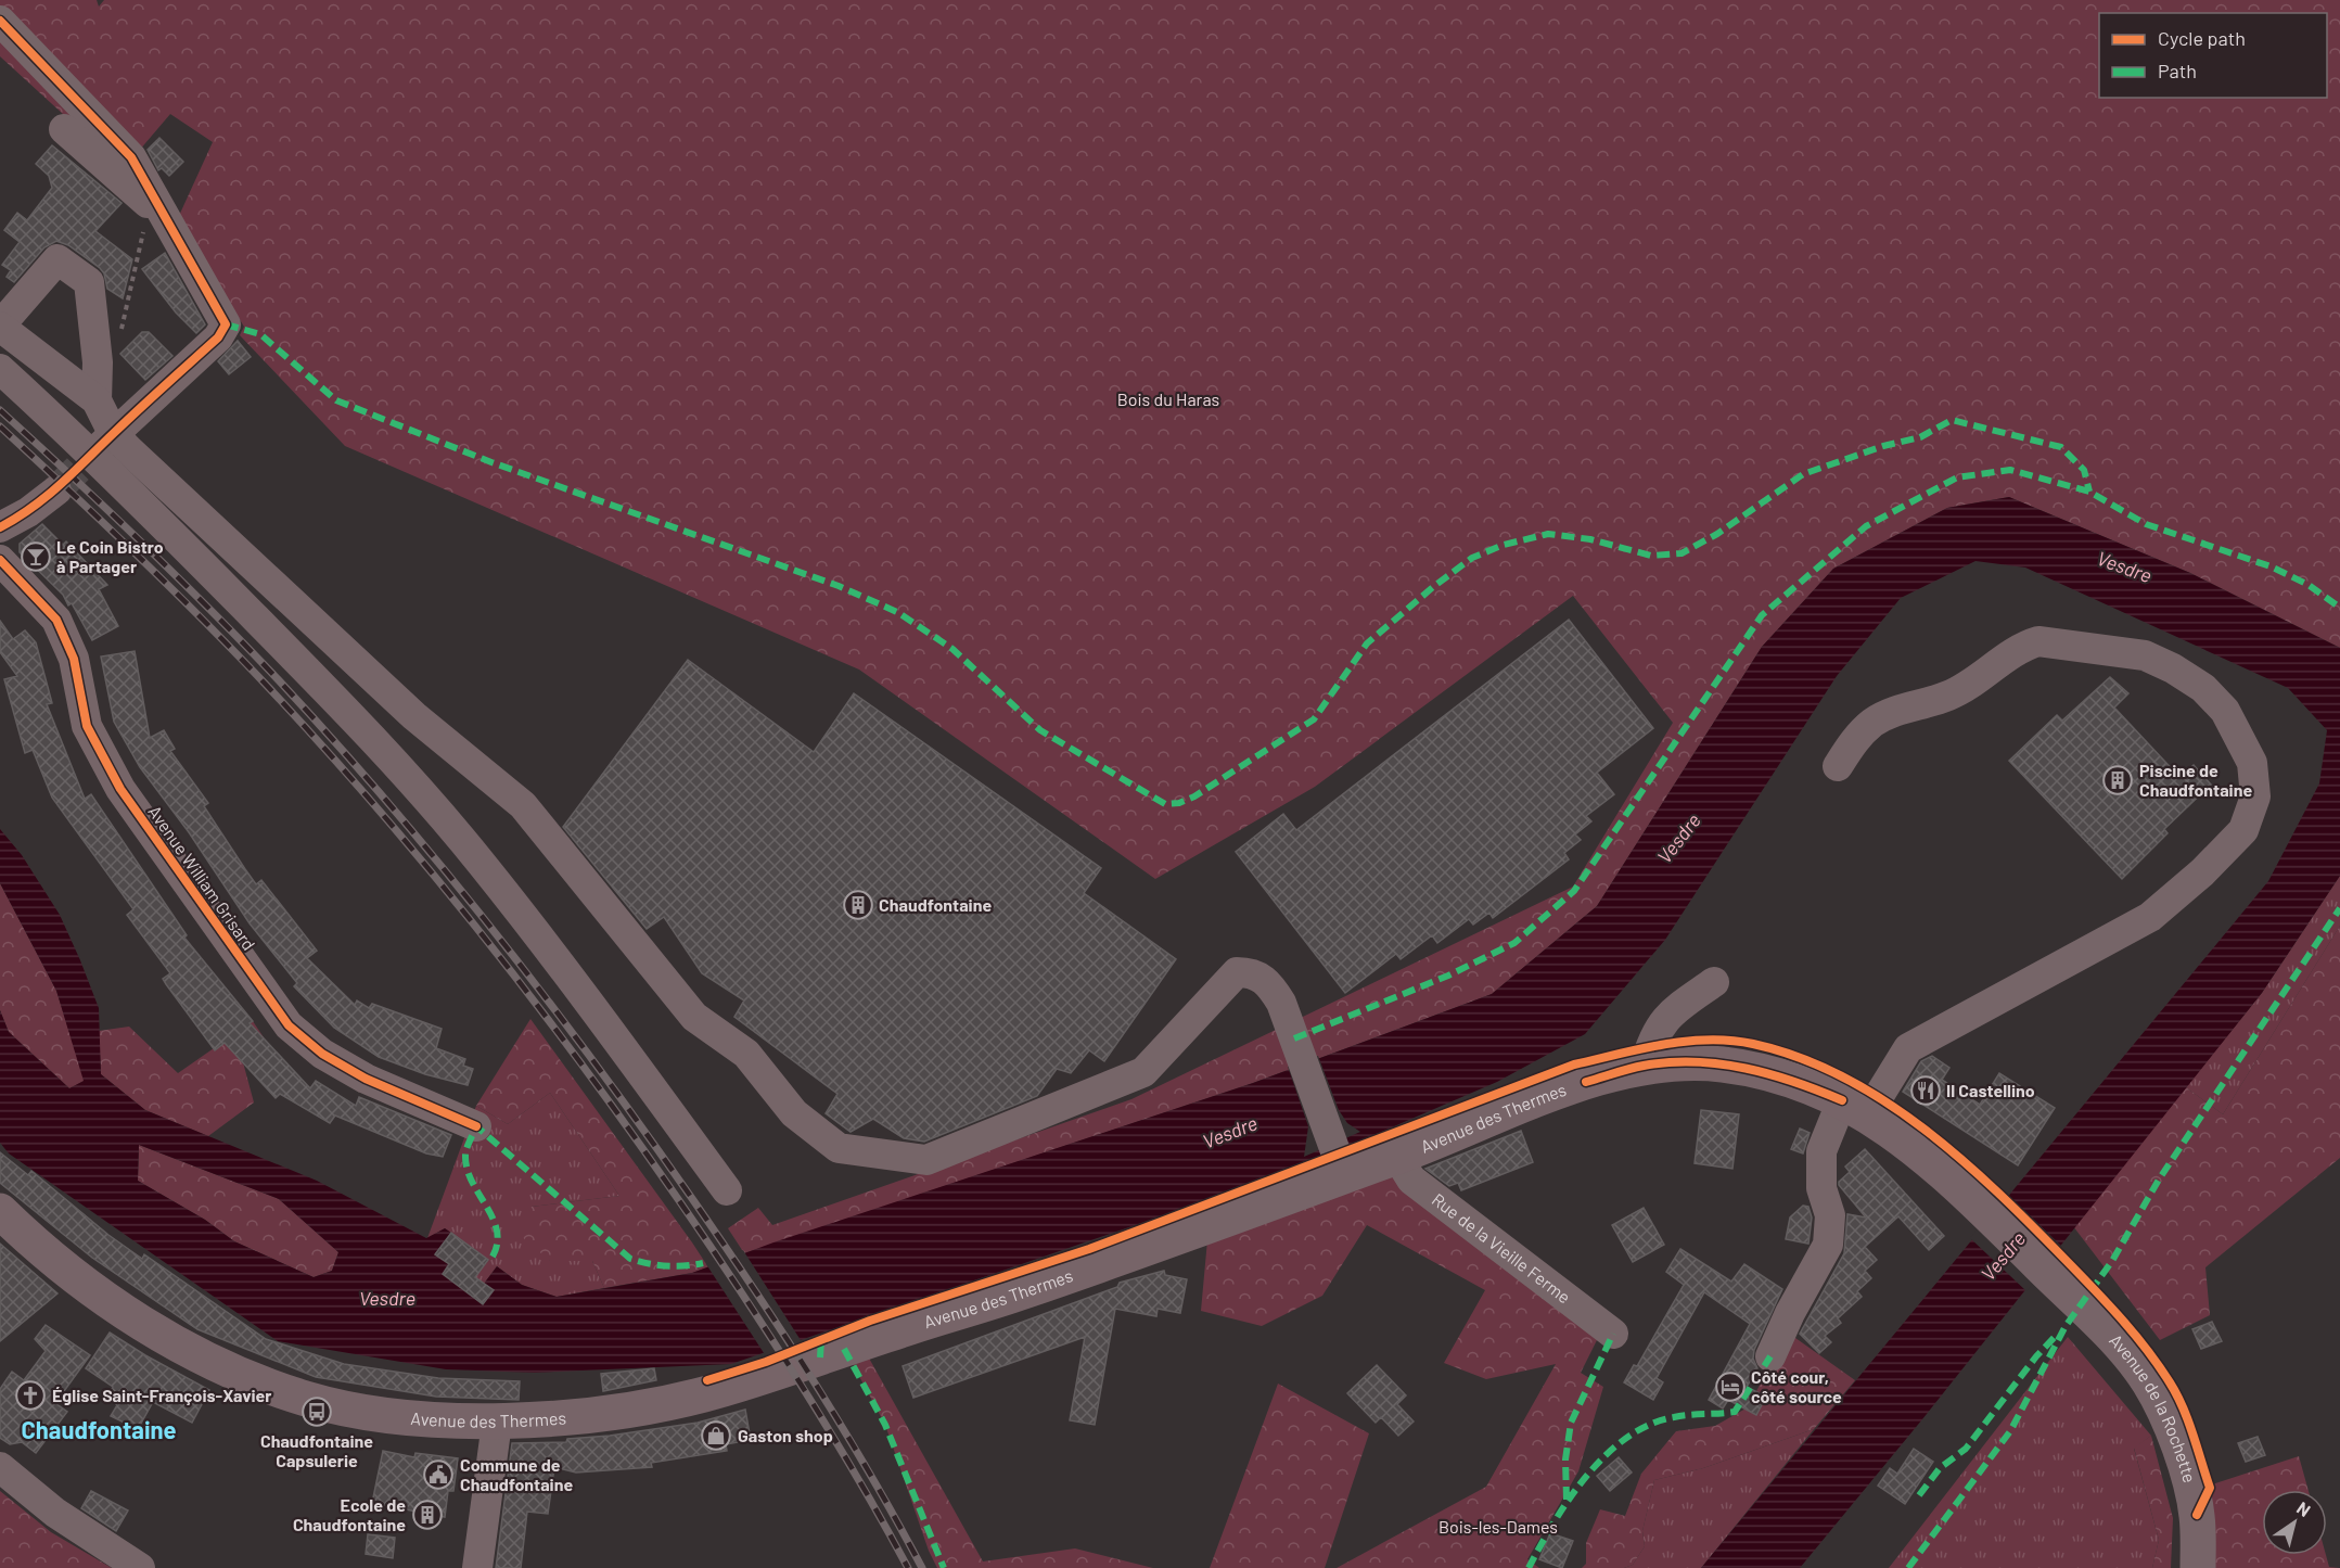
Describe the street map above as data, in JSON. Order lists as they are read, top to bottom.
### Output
{
  "streets": {
    "main road": ["Avenue des Thermes", "Avenue de la Rochette"],
    "street": ["Avenue William Grisard", "Rue de la Vieille Ferme"]
  },
  "crossings": [
    ["Avenue des Thermes", "Rue de la Vieille Ferme"],
    ["Avenue des Thermes", "Avenue de la Rochette"]
  ],
  "districts": ["Chaudfontaine"],
  "water": ["Vesdre"],
  "parks": ["Bois du Haras", "Bois-les-Dames"],
  "places": {
    "bar": ["Le Coin Bistro à Partager"],
    "building": ["Piscine de Chaudfontaine", "Chaudfontaine", "Ecole de Chaudfontaine"],
    "restaurant": ["Il Castellino"],
    "hotel": ["Côté cour, côté source"],
    "church": ["Église Saint-François-Xavier"],
    "bus stop": ["Chaudfontaine Capsulerie"],
    "shop": ["Gaston shop"],
    "public building": ["Commune de Chaudfontaine"]
  },
  "legend": ["Cycle path", "Path"],
  "north": "top right"
}
